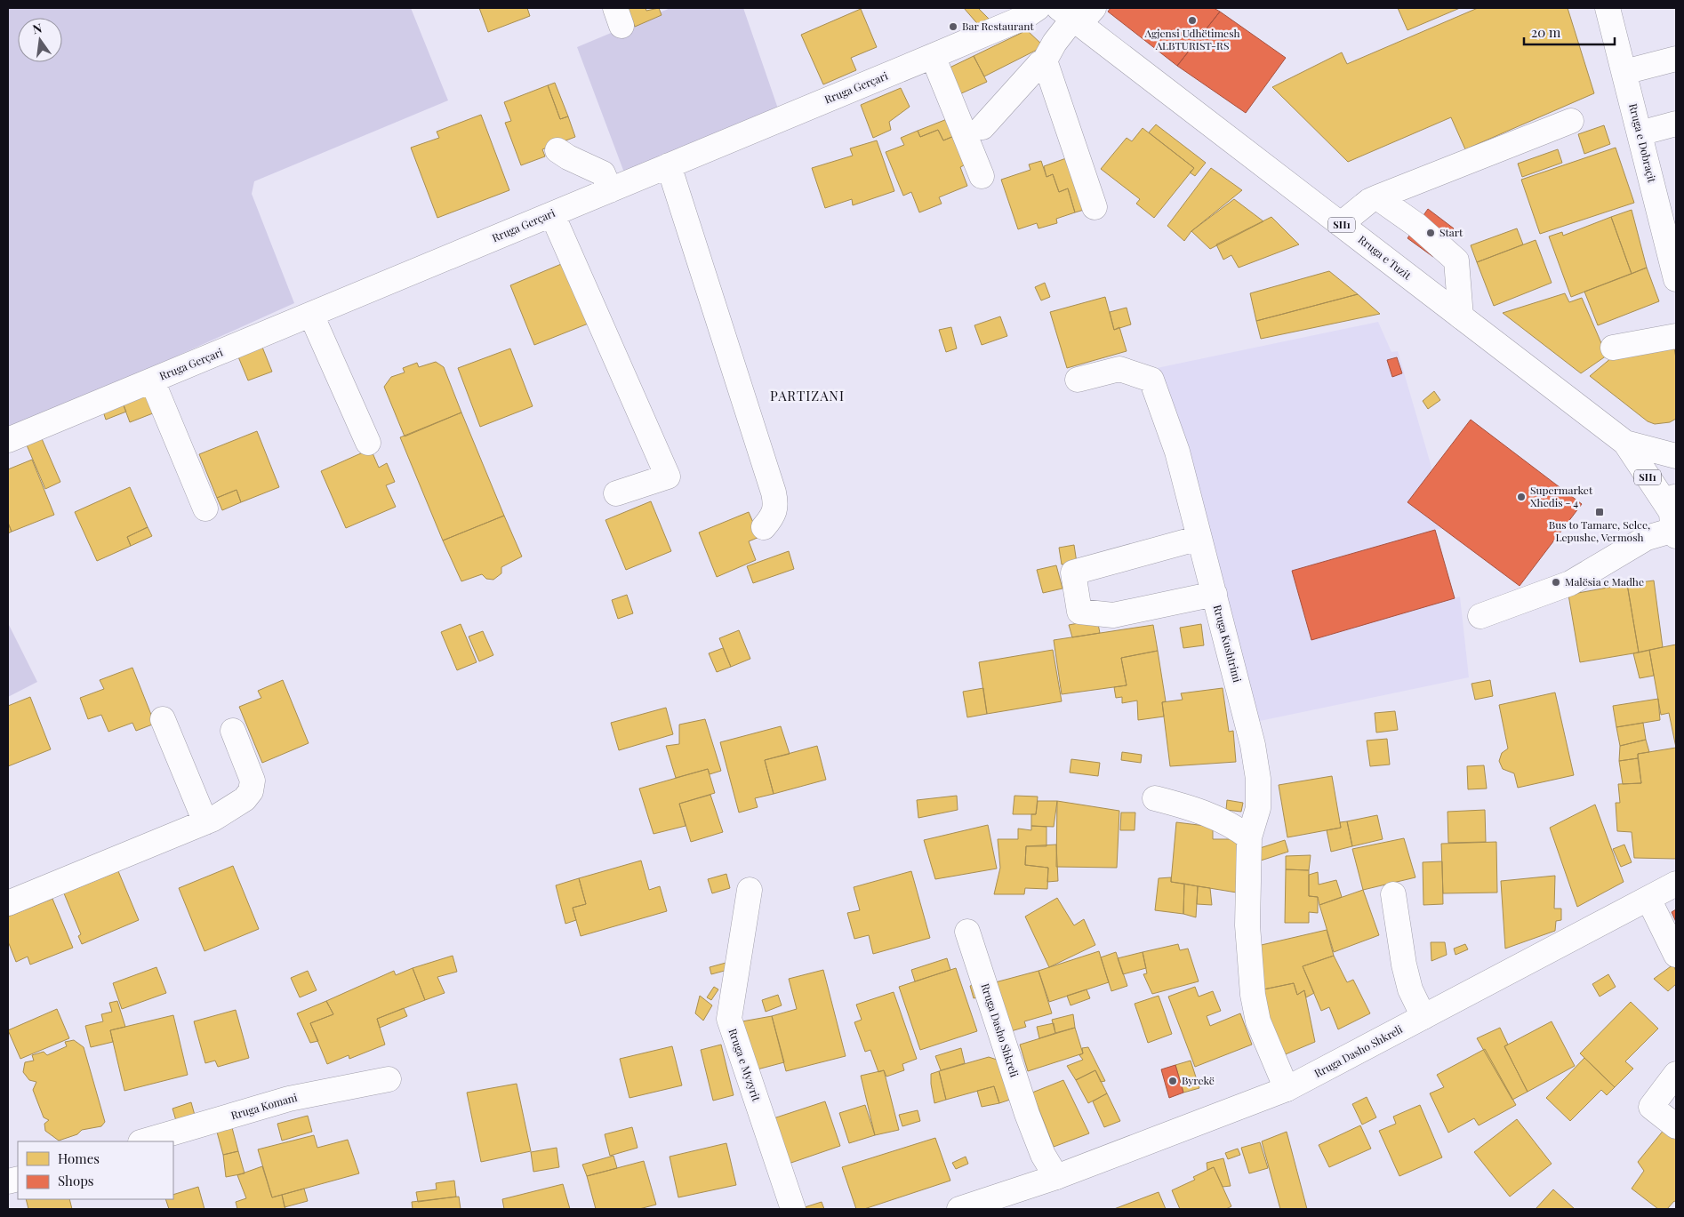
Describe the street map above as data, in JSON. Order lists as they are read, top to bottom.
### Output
{
  "streets": {
    "street": [
      "Rruga Gerçari",
      "Rruga e Dobraçit",
      "SH1",
      "Rruga e Tuzit",
      "Rruga Kushtrimi",
      "Rruga Dasho Shkreli",
      "Rruga e Myzyrit",
      "Rruga Komani"
    ]
  },
  "crossings": [
    ["SH1", "Rruga e Tuzit"],
    ["Rruga Kushtrimi", "Rruga Dasho Shkreli"]
  ],
  "districts": ["PARTIZANI"],
  "places": {
    "other": [
      "Agjensi Udhëtimesh ALBTURIST-RS",
      "Bar Restaurant",
      "Start",
      "Supermarket Xhedis - 4",
      "Malësia e Madhe",
      "Byrekë"
    ],
    "transit": ["Bus to Tamare, Selce, Lepushe, Vermosh"]
  },
  "legend": ["Homes", "Shops"],
  "scale_bar": "20 m",
  "north": "top"
}
